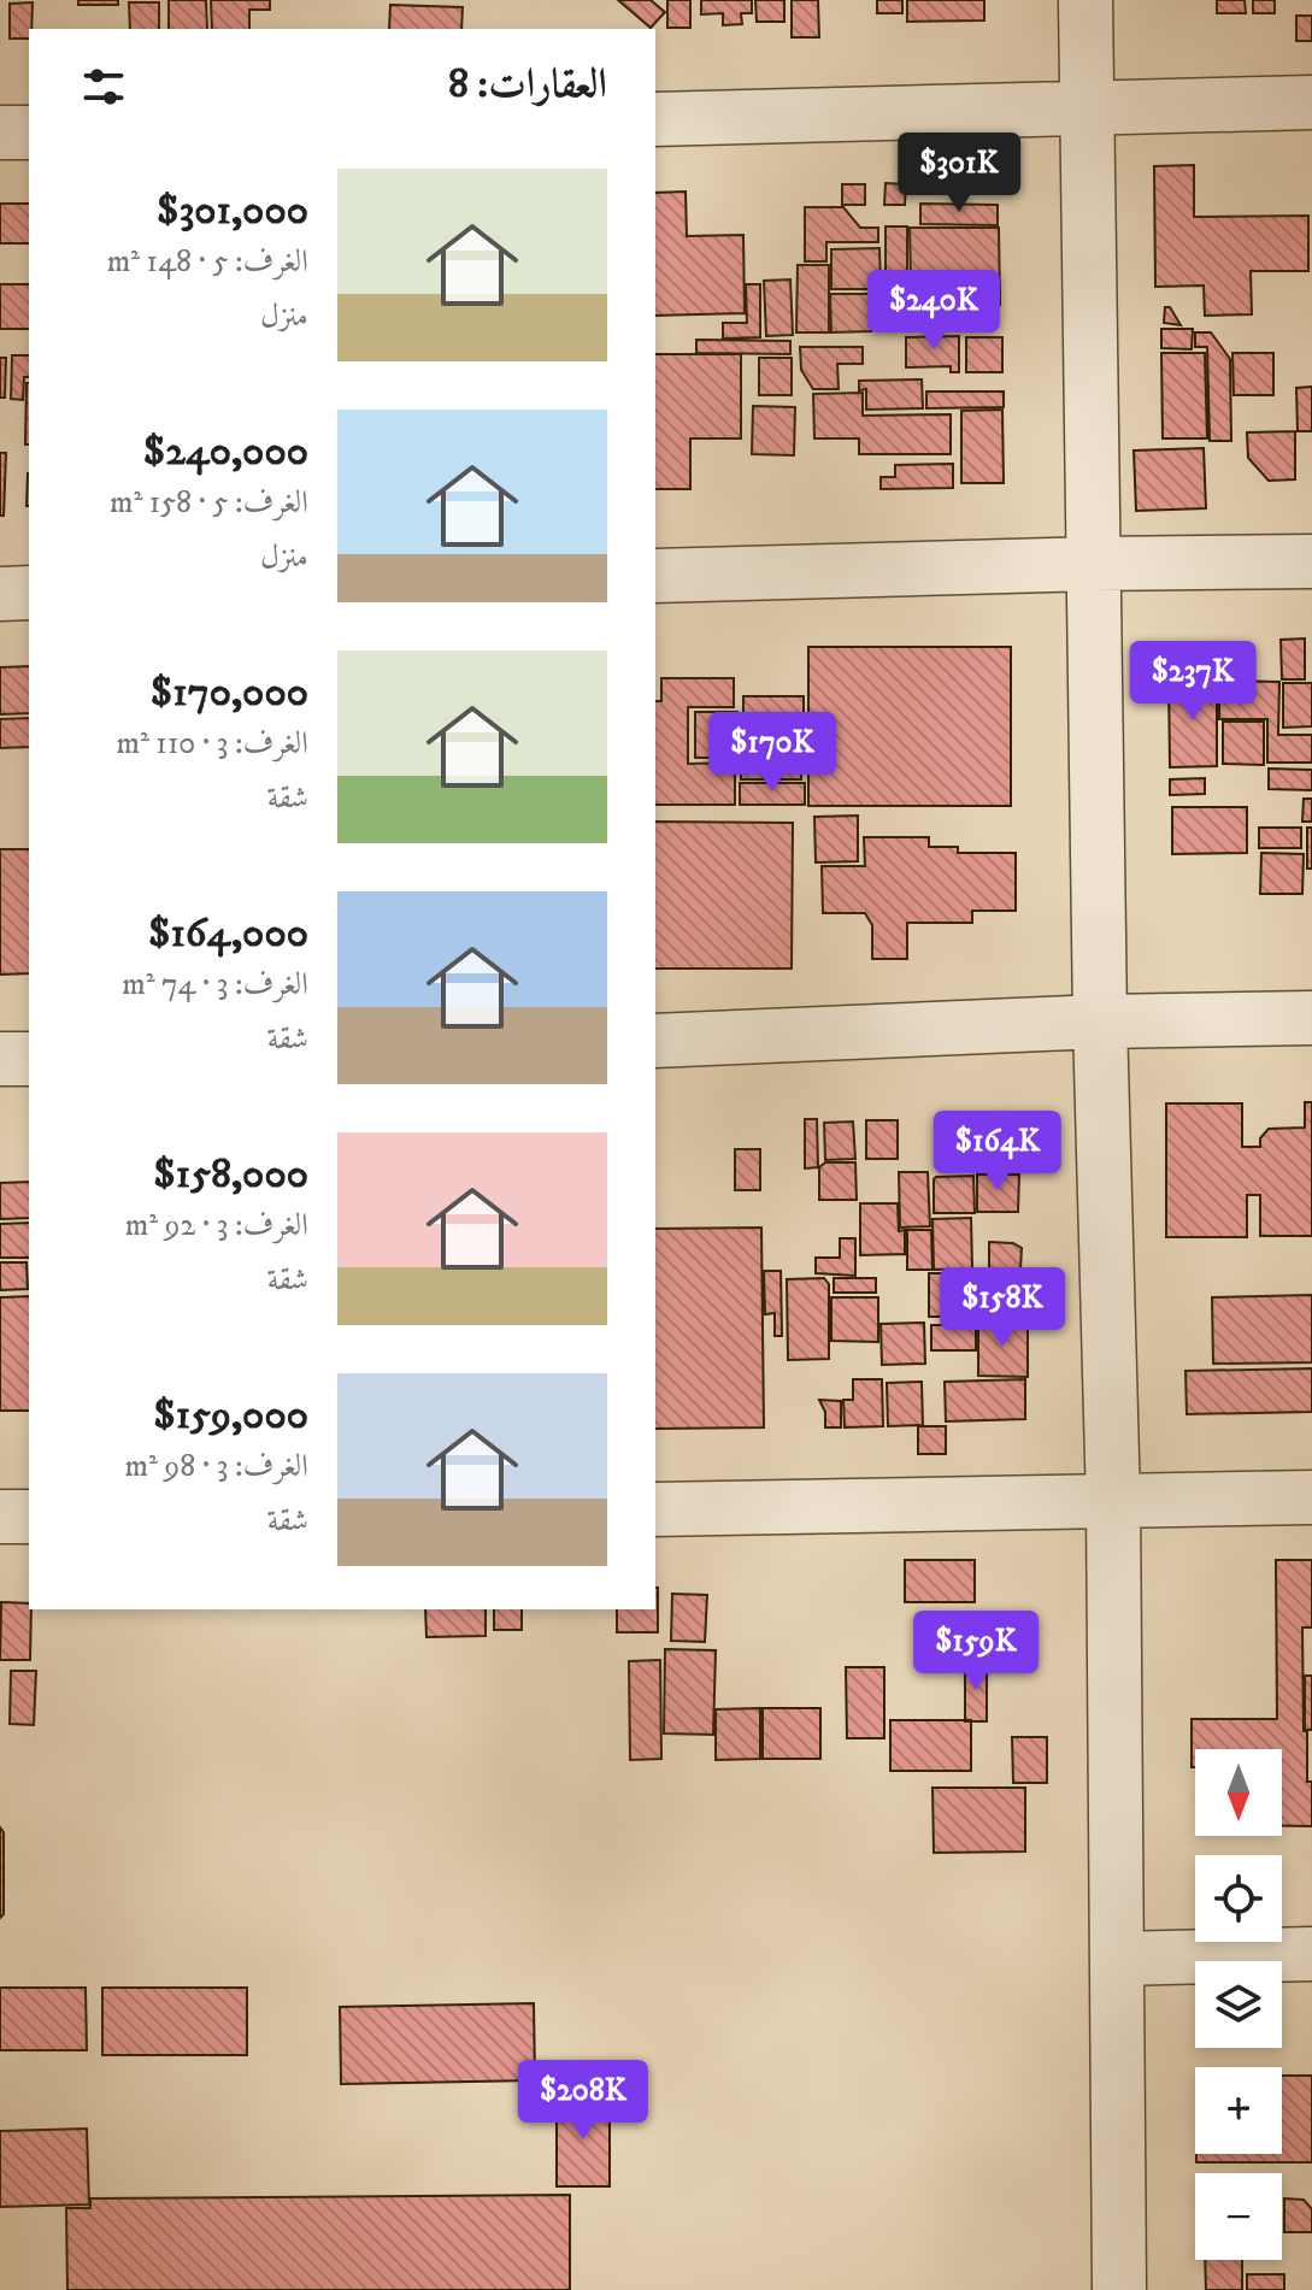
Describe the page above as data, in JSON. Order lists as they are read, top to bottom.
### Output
{
  "north": "bottom",
  "page": {
    "heading": "العقارات: 8",
    "price": [
      "$301K",
      "$240K",
      "$237K",
      "$170K",
      "$164K",
      "$158K",
      "$159K",
      "$208K"
    ],
    "list": [
      {
        "name": "$301,000",
        "note": "الغرف: 5 · 148 m² · منزل"
      },
      {
        "name": "$240,000",
        "note": "الغرف: 5 · 158 m² · منزل"
      },
      {
        "name": "$170,000",
        "note": "الغرف: 3 · 110 m² · شقة"
      },
      {
        "name": "$164,000",
        "note": "الغرف: 3 · 74 m² · شقة"
      },
      {
        "name": "$158,000",
        "note": "الغرف: 3 · 92 m² · شقة"
      },
      {
        "name": "$159,000",
        "note": "الغرف: 3 · 98 m² · شقة"
      }
    ],
    "map_buttons": ["+", "−"]
  }
}
